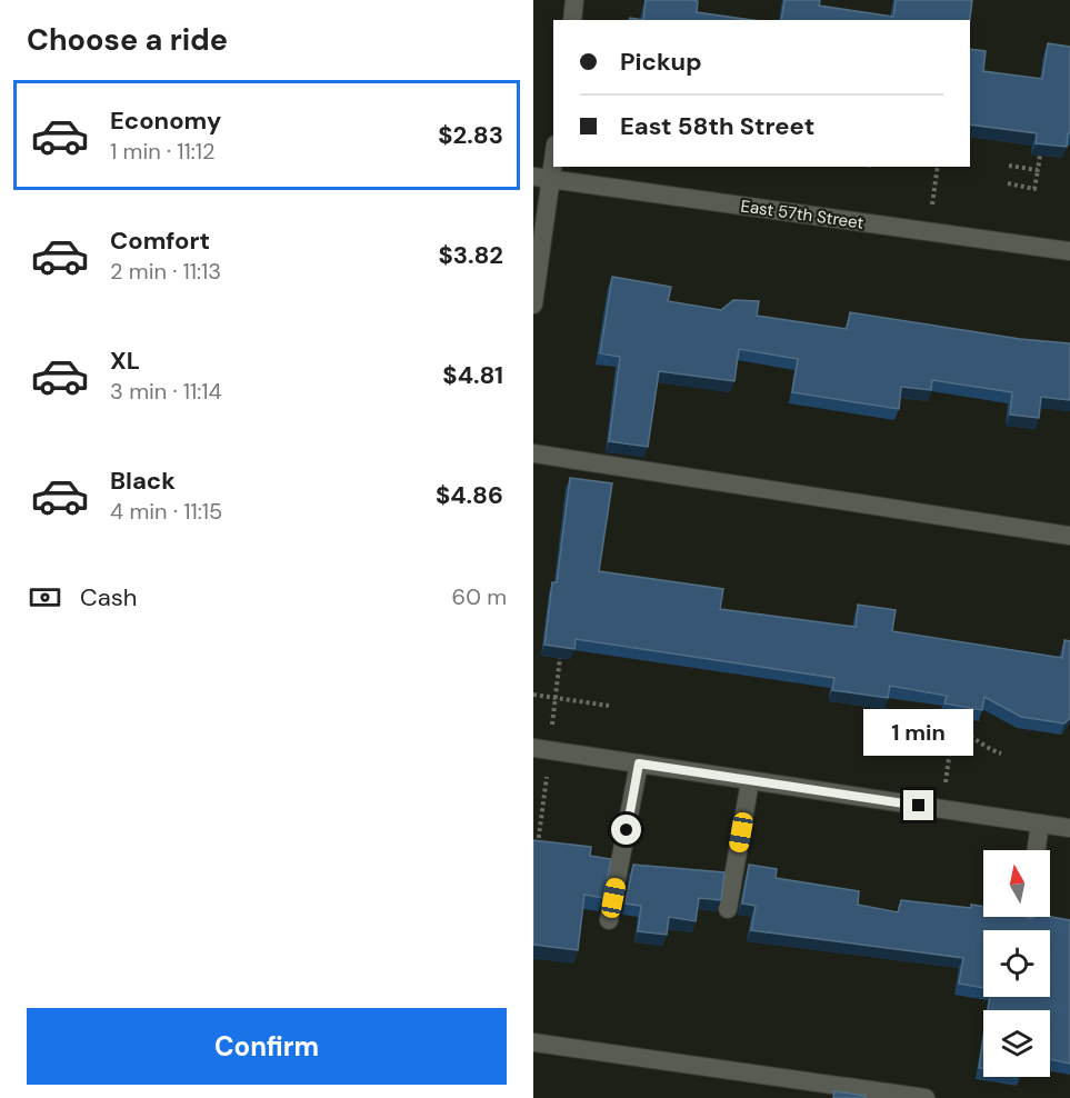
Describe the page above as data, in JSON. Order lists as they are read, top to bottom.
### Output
{
  "streets": {
    "street": ["East 57th Street"]
  },
  "north": "top",
  "page": {
    "heading": "Choose a ride",
    "banner": ["Pickup", "East 58th Street"],
    "list": [
      {
        "name": "Economy",
        "note": "1 min · 11:12",
        "value": "$2.83"
      },
      {
        "name": "Comfort",
        "note": "2 min · 11:13",
        "value": "$3.82"
      },
      {
        "name": "XL",
        "note": "3 min · 11:14",
        "value": "$4.81"
      },
      {
        "name": "Black",
        "note": "4 min · 11:15",
        "value": "$4.86"
      }
    ],
    "pay": ["Cash", "60 m"],
    "bubble": "1 min",
    "buttons": "Confirm"
  }
}
